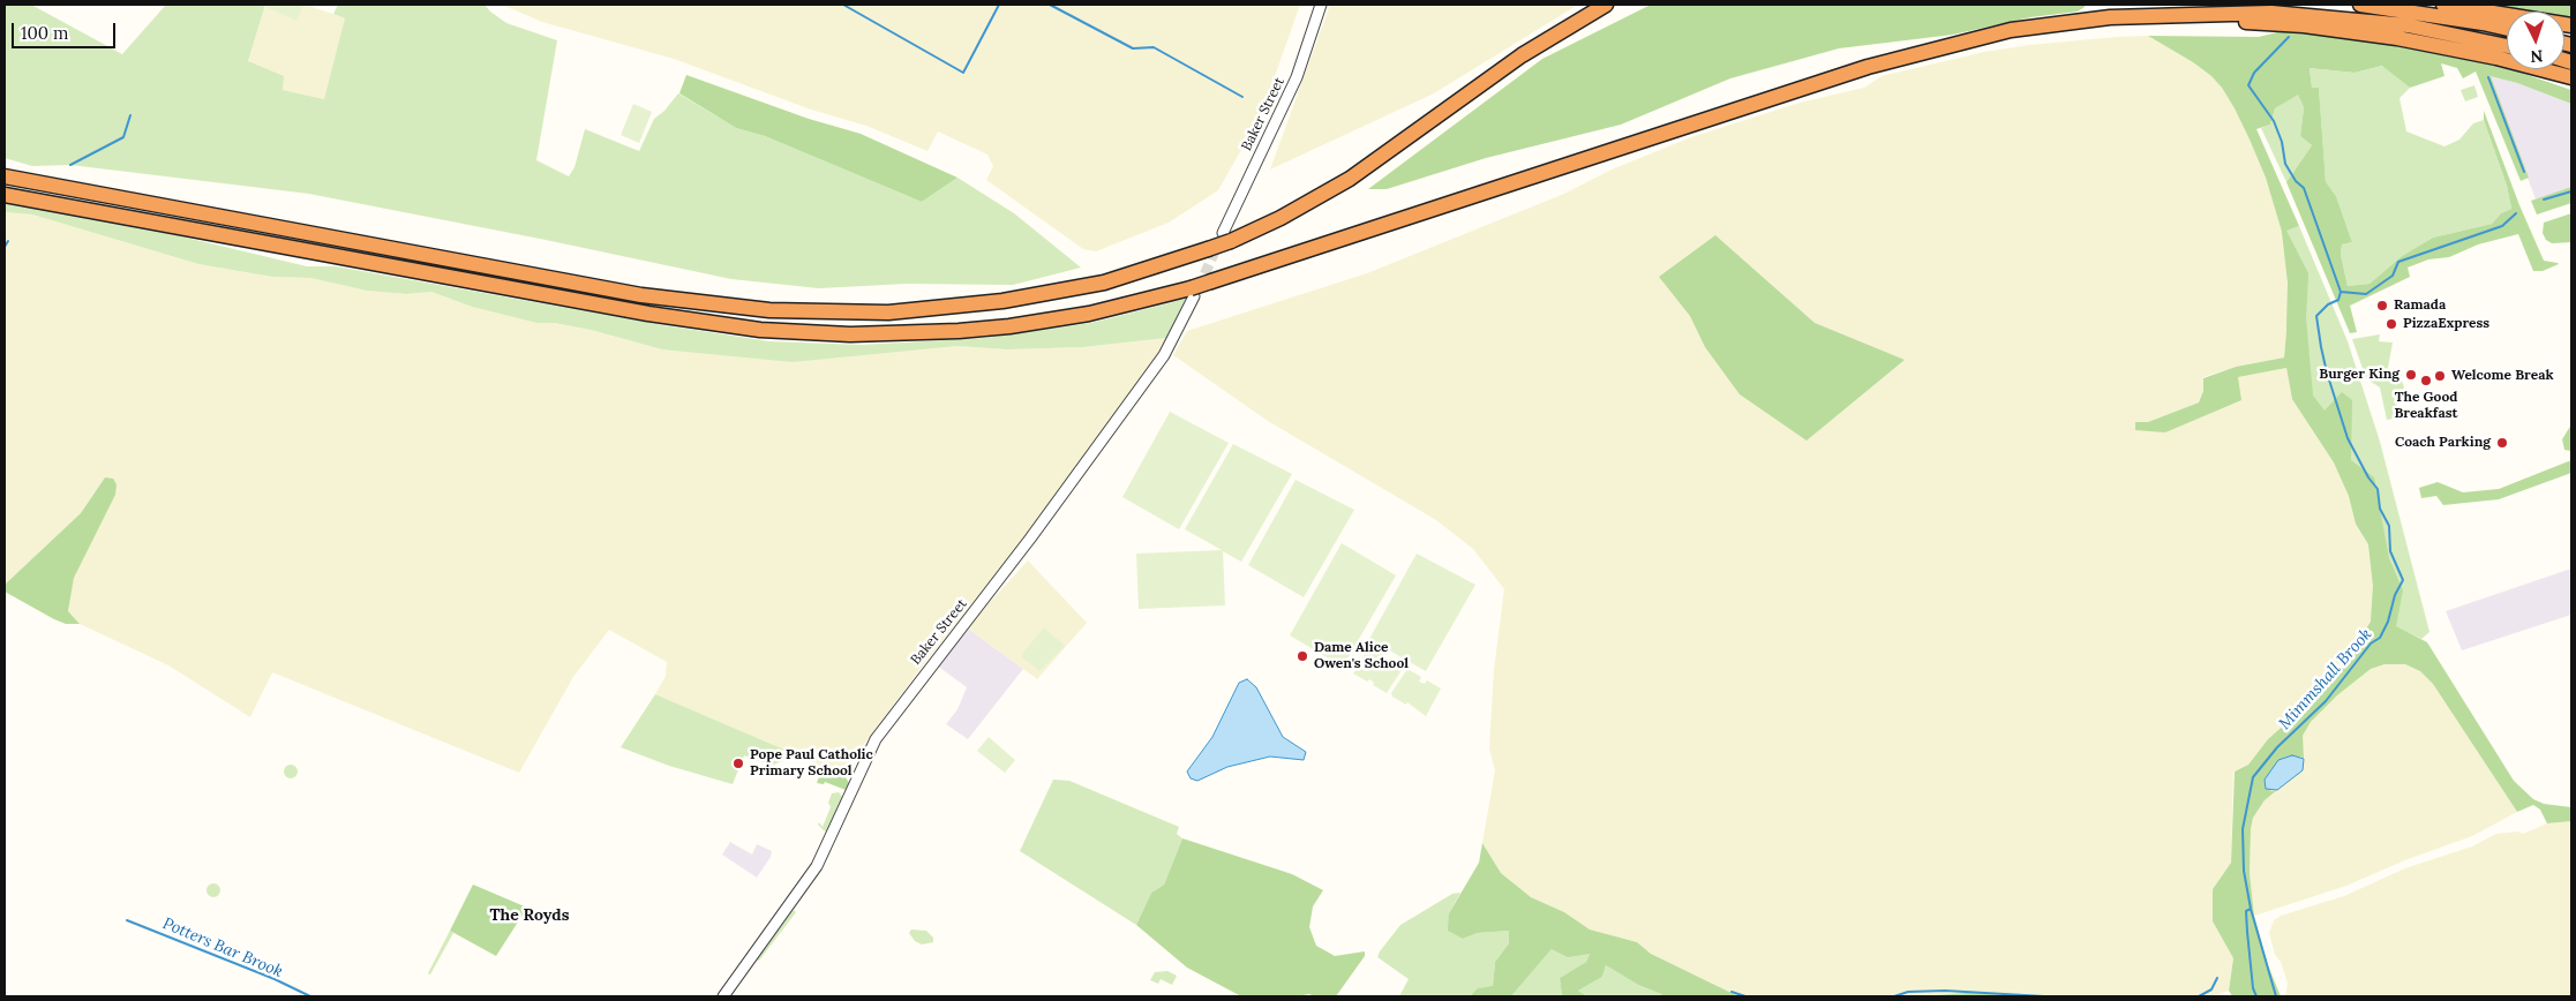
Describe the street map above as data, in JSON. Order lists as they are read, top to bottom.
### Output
{
  "streets": {
    "street": ["Baker Street"]
  },
  "districts": ["The Royds"],
  "water": ["Mimmshall Brook", "Potters Bar Brook"],
  "places": [
    "Ramada",
    "PizzaExpress",
    "Burger King",
    "Welcome Break",
    "The Good Breakfast",
    "Coach Parking",
    "Dame Alice Owen's School",
    "Pope Paul Catholic Primary School"
  ],
  "scale_bar": "100 m",
  "north": "bottom"
}
